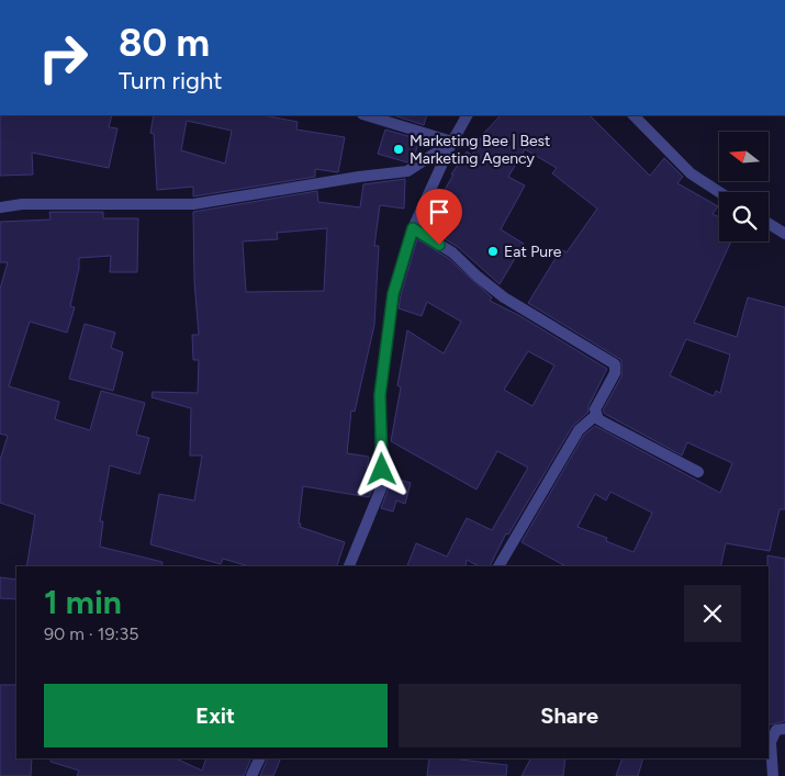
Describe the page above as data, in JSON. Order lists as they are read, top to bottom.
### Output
{
  "places": ["Marketing Bee | Best Marketing Agency", "Eat Pure"],
  "north": "left",
  "page": {
    "turn": ["80 m", "Turn right"],
    "heading": ["1 min", "90 m · 19:35"],
    "buttons": ["Exit", "Share"]
  }
}
